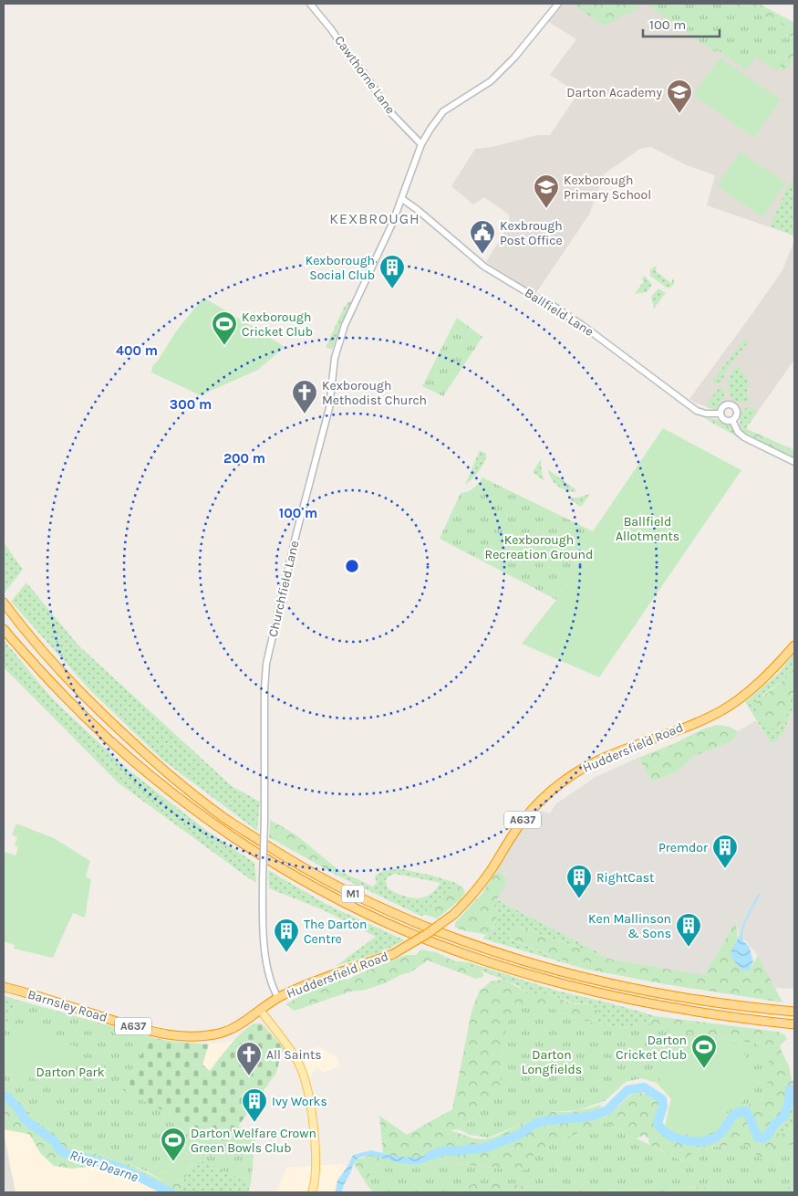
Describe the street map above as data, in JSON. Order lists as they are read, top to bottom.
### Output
{
  "streets": {
    "highway": [
      "Huddersfield Road",
      "A637",
      "M1",
      "Barnsley Road"
    ],
    "street": ["Cawthorne Lane", "Ballfield Lane", "Churchfield Lane"]
  },
  "crossings": [
    ["Cawthorne Lane", "Churchfield Lane"],
    ["Ballfield Lane", "Churchfield Lane"],
    ["Churchfield Lane", "Huddersfield Road"],
    ["Huddersfield Road", "Barnsley Road"]
  ],
  "districts": ["KEXBROUGH"],
  "water": ["River Dearne"],
  "parks": [
    "Ballfield Allotments",
    "Kexborough Recreation Ground",
    "Darton Longfields",
    "Darton Park"
  ],
  "places": {
    "school or university": ["Darton Academy", "Kexborough Primary School"],
    "public building": ["Kexbrough Post Office"],
    "building": [
      "Kexborough Social Club",
      "Premdor",
      "RightCast",
      "Ken Mallinson & Sons",
      "The Darton Centre",
      "Ivy Works"
    ],
    "sports": ["Kexborough Cricket Club", "Darton Cricket Club", "Darton Welfare Crown Green Bowls Club"],
    "church": ["Kexborough Methodist Church", "All Saints"]
  },
  "scale_bar": "100 m",
  "rings": [
    "400 m",
    "300 m",
    "200 m",
    "100 m"
  ]
}
